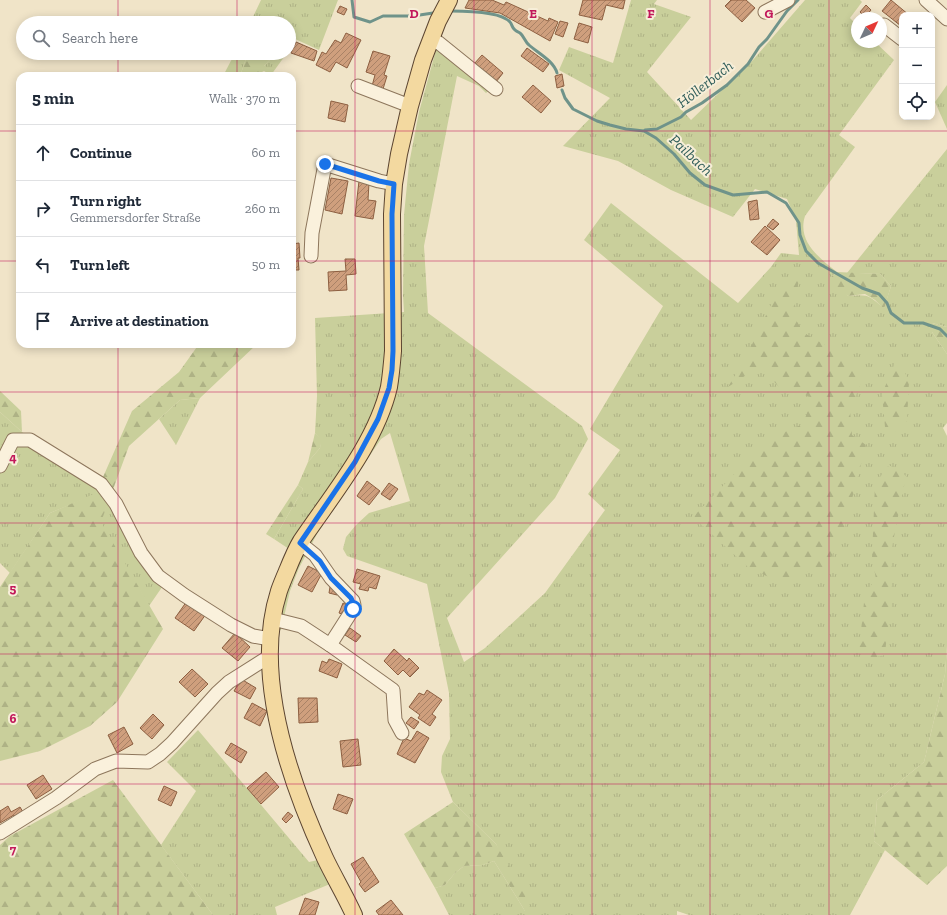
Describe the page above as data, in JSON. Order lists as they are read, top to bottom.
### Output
{
  "water": ["Höllerbach", "Pailbach"],
  "north": "top right",
  "page": {
    "map_buttons": ["+", "−"],
    "search": "Search here",
    "heading": ["5 min", "Walk · 370 m"],
    "list": [
      ["Continue", "60 m"],
      ["Turn right", "Gemmersdorfer Straße", "260 m"],
      ["Turn left", "50 m"],
      "Arrive at destination"
    ]
  },
  "grid": {
    "columns": [
      "D",
      "E",
      "F",
      "G"
    ],
    "rows": [
      "4",
      "5",
      "6",
      "7"
    ]
  }
}
